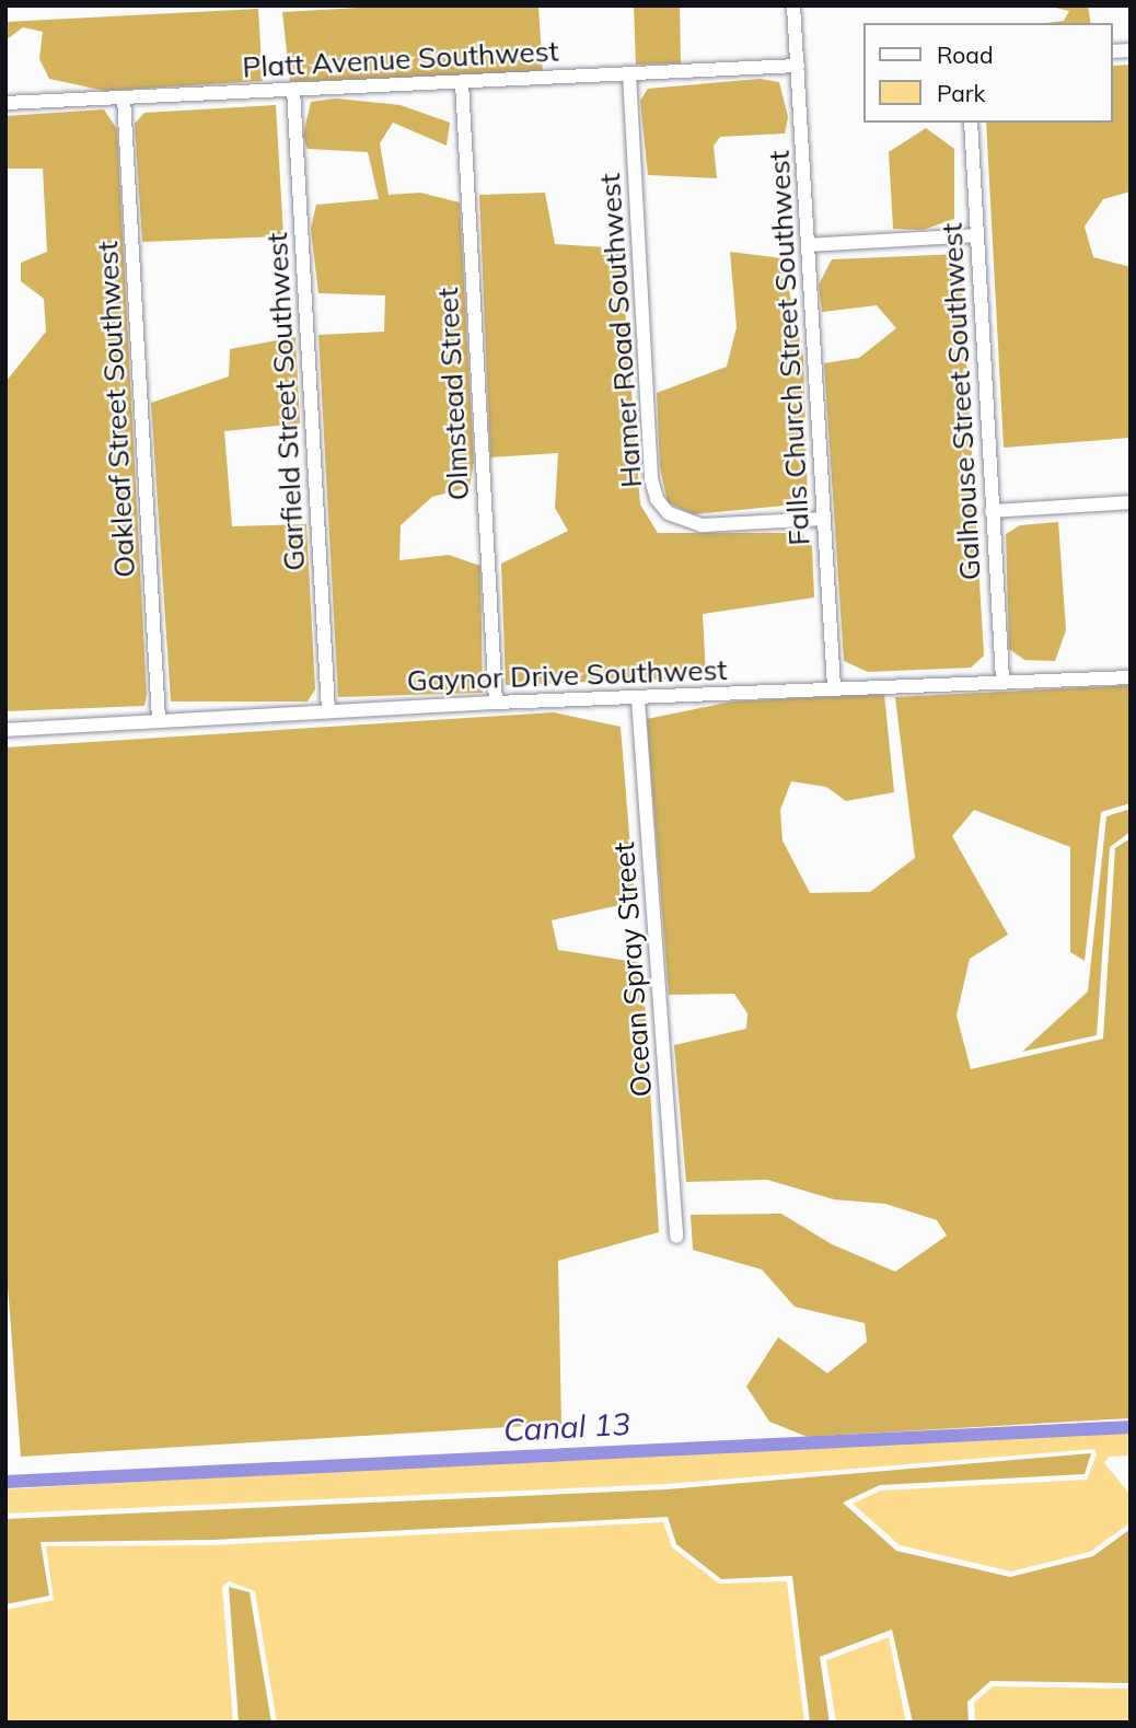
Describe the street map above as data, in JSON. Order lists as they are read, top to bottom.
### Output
{
  "streets": {
    "street": [
      "Platt Avenue Southwest",
      "Hamer Road Southwest",
      "Falls Church Street Southwest",
      "Olmstead Street",
      "Garfield Street Southwest",
      "Galhouse Street Southwest",
      "Oakleaf Street Southwest",
      "Gaynor Drive Southwest",
      "Ocean Spray Street"
    ]
  },
  "crossings": [
    ["Platt Avenue Southwest", "Hamer Road Southwest"],
    ["Platt Avenue Southwest", "Falls Church Street Southwest"],
    ["Platt Avenue Southwest", "Olmstead Street"],
    ["Platt Avenue Southwest", "Garfield Street Southwest"],
    ["Platt Avenue Southwest", "Oakleaf Street Southwest"],
    ["Hamer Road Southwest", "Falls Church Street Southwest"],
    ["Falls Church Street Southwest", "Gaynor Drive Southwest"],
    ["Olmstead Street", "Gaynor Drive Southwest"],
    ["Garfield Street Southwest", "Gaynor Drive Southwest"],
    ["Galhouse Street Southwest", "Gaynor Drive Southwest"],
    ["Oakleaf Street Southwest", "Gaynor Drive Southwest"],
    ["Gaynor Drive Southwest", "Ocean Spray Street"]
  ],
  "water": ["Canal 13"],
  "legend": ["Road", "Park"]
}
